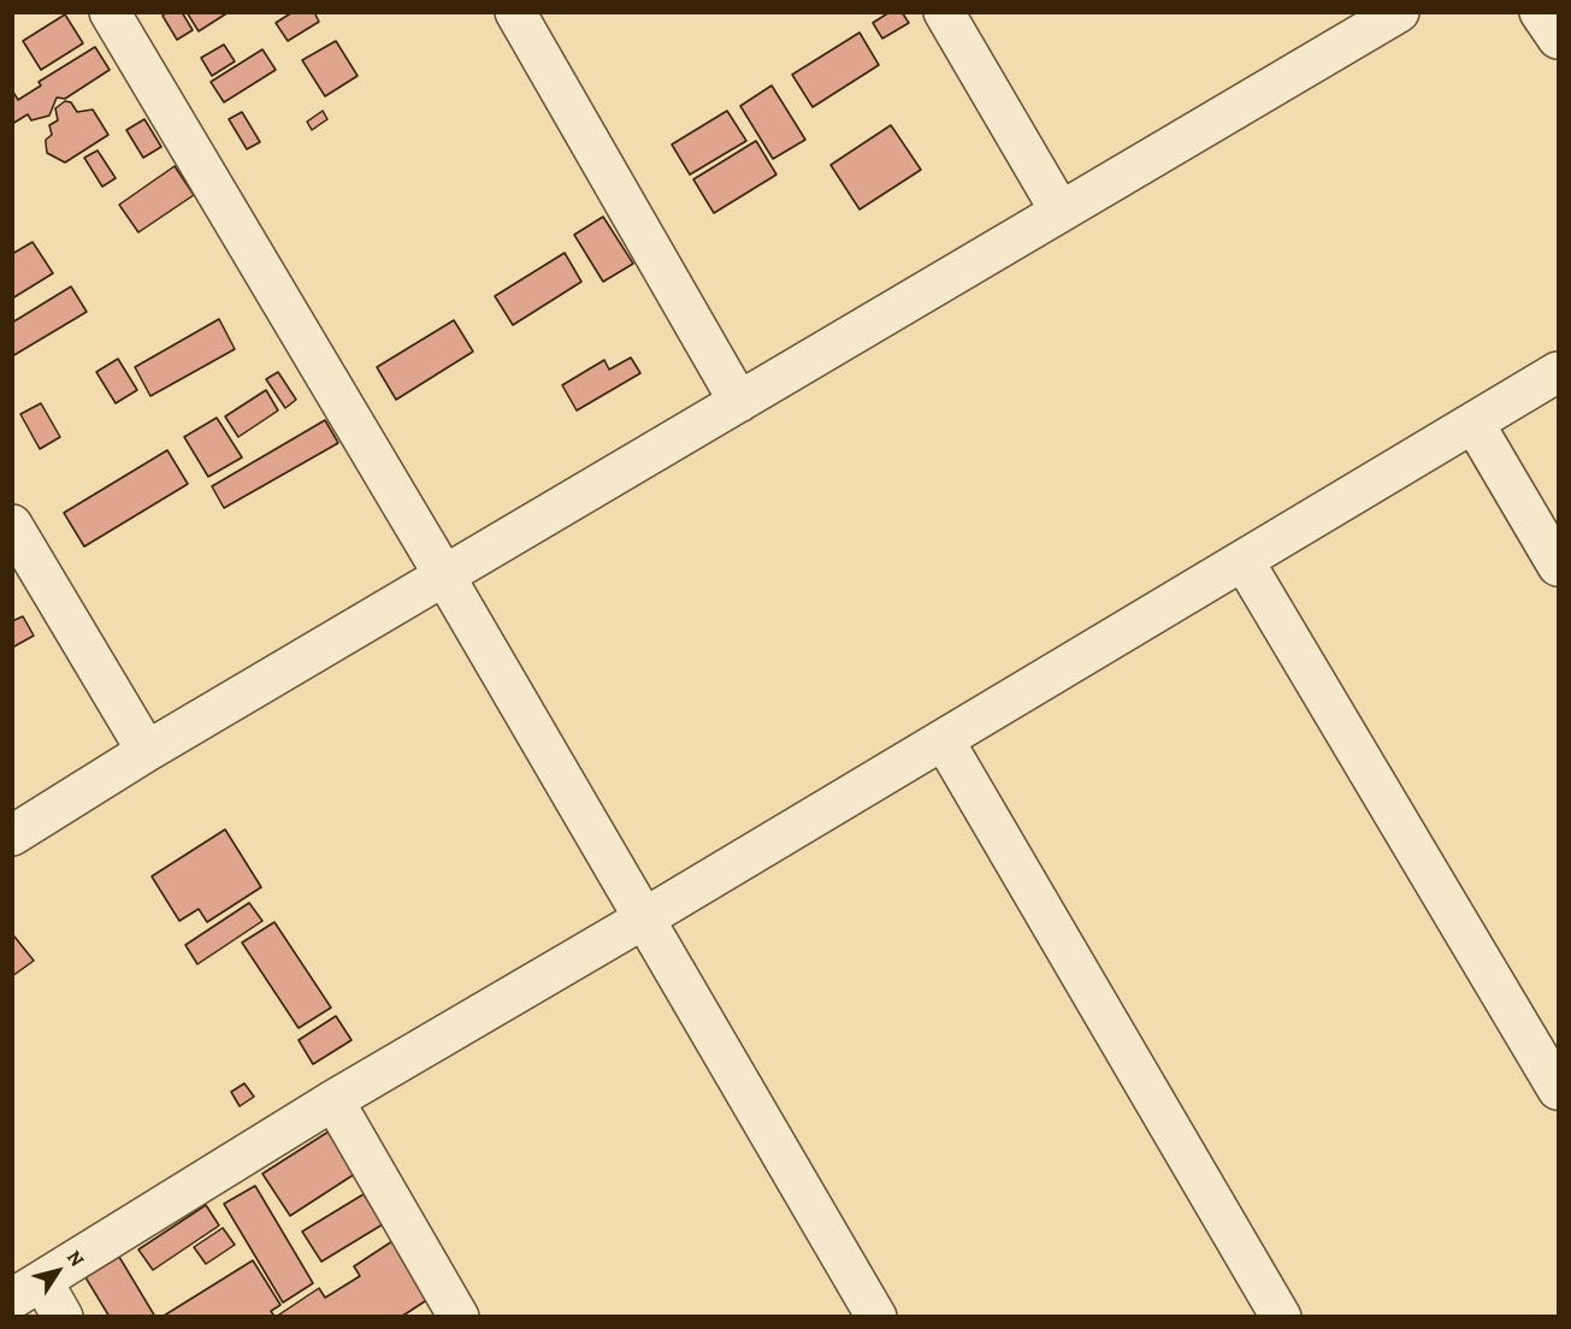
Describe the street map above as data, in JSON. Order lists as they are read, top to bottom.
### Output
{
  "north": "top right"
}
